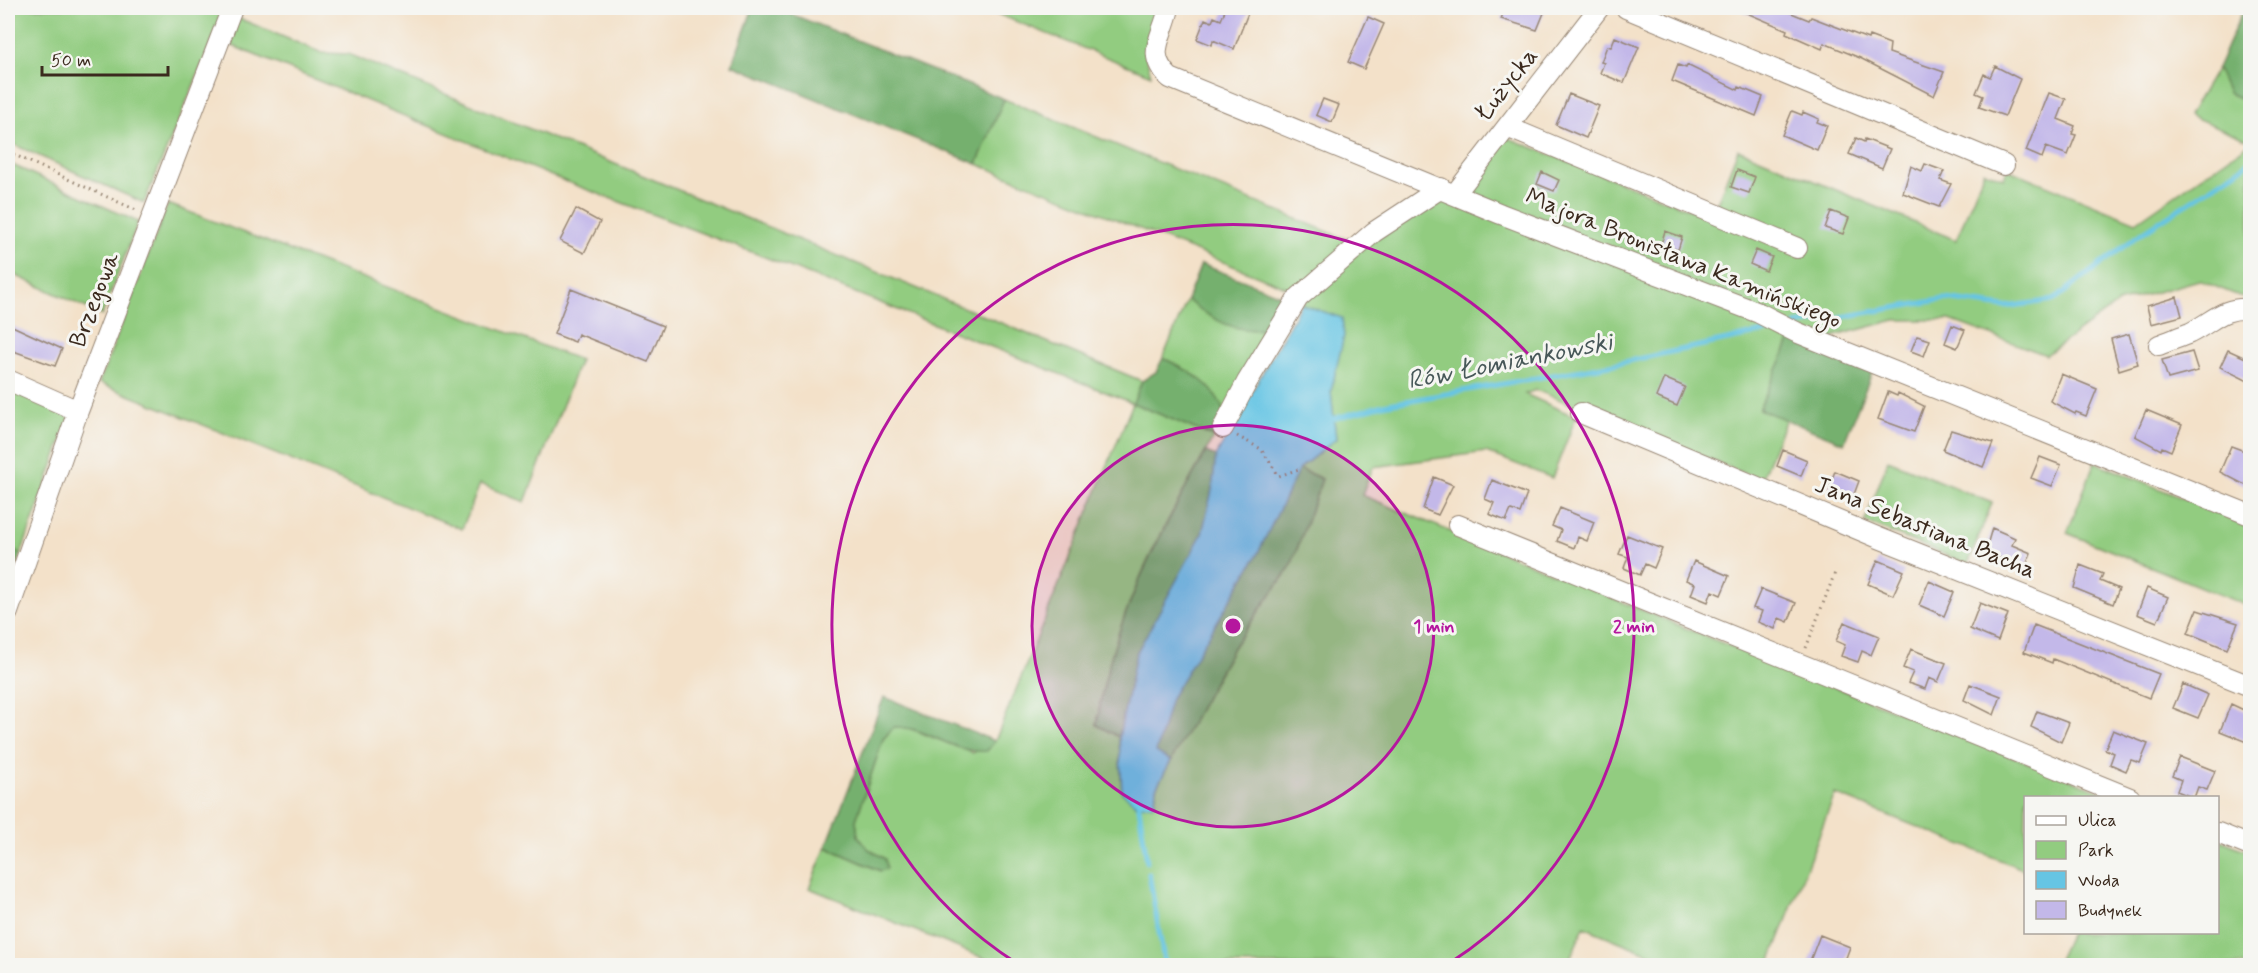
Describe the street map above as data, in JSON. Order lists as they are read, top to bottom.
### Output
{
  "streets": {
    "street": [
      "Łużycka",
      "Majora Bronisława Kamińskiego",
      "Brzegowa",
      "Jana Sebastiana Bacha"
    ]
  },
  "crossings": [
    ["Łużycka", "Majora Bronisława Kamińskiego"]
  ],
  "water": ["Rów Łomiankowski"],
  "legend": [
    "Ulica",
    "Park",
    "Woda",
    "Budynek"
  ],
  "scale_bar": "50 m",
  "rings": ["1 min", "2 min"]
}
